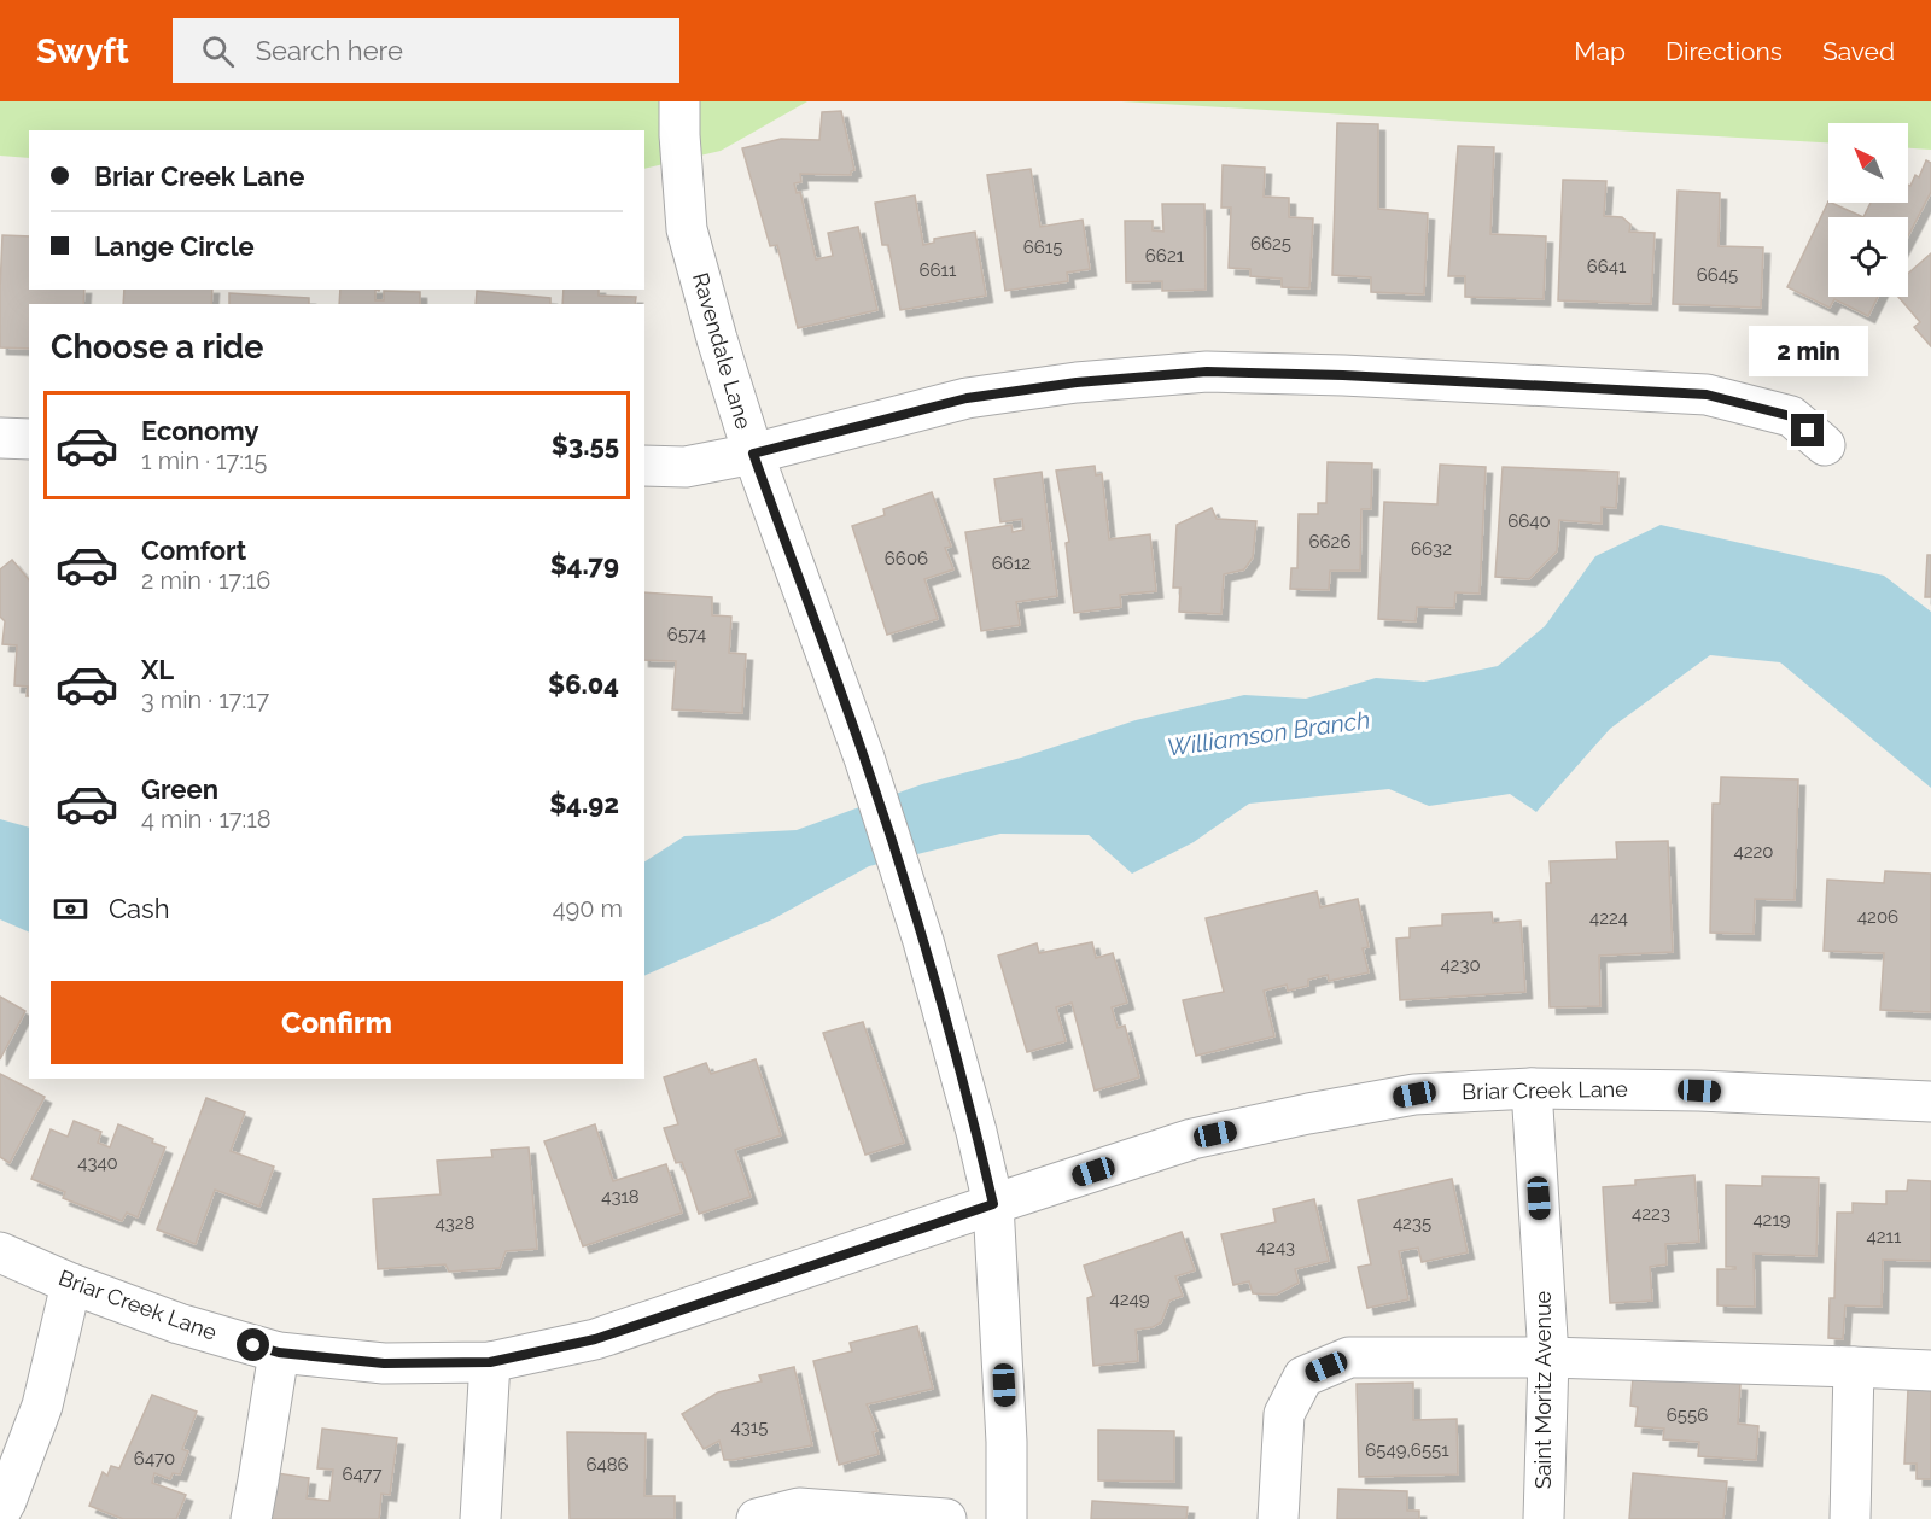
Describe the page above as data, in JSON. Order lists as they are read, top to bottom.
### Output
{
  "streets": {
    "street": ["Ravendale Lane", "Briar Creek Lane", "Saint Moritz Avenue"]
  },
  "crossings": [
    ["Ravendale Lane", "Briar Creek Lane"],
    ["Briar Creek Lane", "Saint Moritz Avenue"]
  ],
  "water": ["Williamson Branch"],
  "house_numbers": [
    "6625",
    "6615",
    "6621",
    "6641",
    "6611",
    "6645",
    "6640",
    "6626",
    "6632",
    "6606",
    "6612",
    "6574",
    "4220",
    "4206",
    "4224",
    "4230",
    "4340",
    "4318",
    "4223",
    "4219",
    "4328",
    "4235",
    "4211",
    "4243",
    "4249",
    "6556",
    "4315",
    "6549,6551",
    "6470",
    "6486",
    "6477"
  ],
  "north": "top left",
  "page": {
    "header": "Swyft",
    "search": "Search here",
    "nav": ["Map", "Directions", "Saved"],
    "banner": ["Briar Creek Lane", "Lange Circle"],
    "heading": "Choose a ride",
    "bubble": "2 min",
    "list": [
      {
        "name": "Economy",
        "note": "1 min · 17:15",
        "value": "$3.55"
      },
      {
        "name": "Comfort",
        "note": "2 min · 17:16",
        "value": "$4.79"
      },
      {
        "name": "XL",
        "note": "3 min · 17:17",
        "value": "$6.04"
      },
      {
        "name": "Green",
        "note": "4 min · 17:18",
        "value": "$4.92"
      }
    ],
    "pay": ["Cash", "490 m"],
    "buttons": "Confirm"
  }
}
